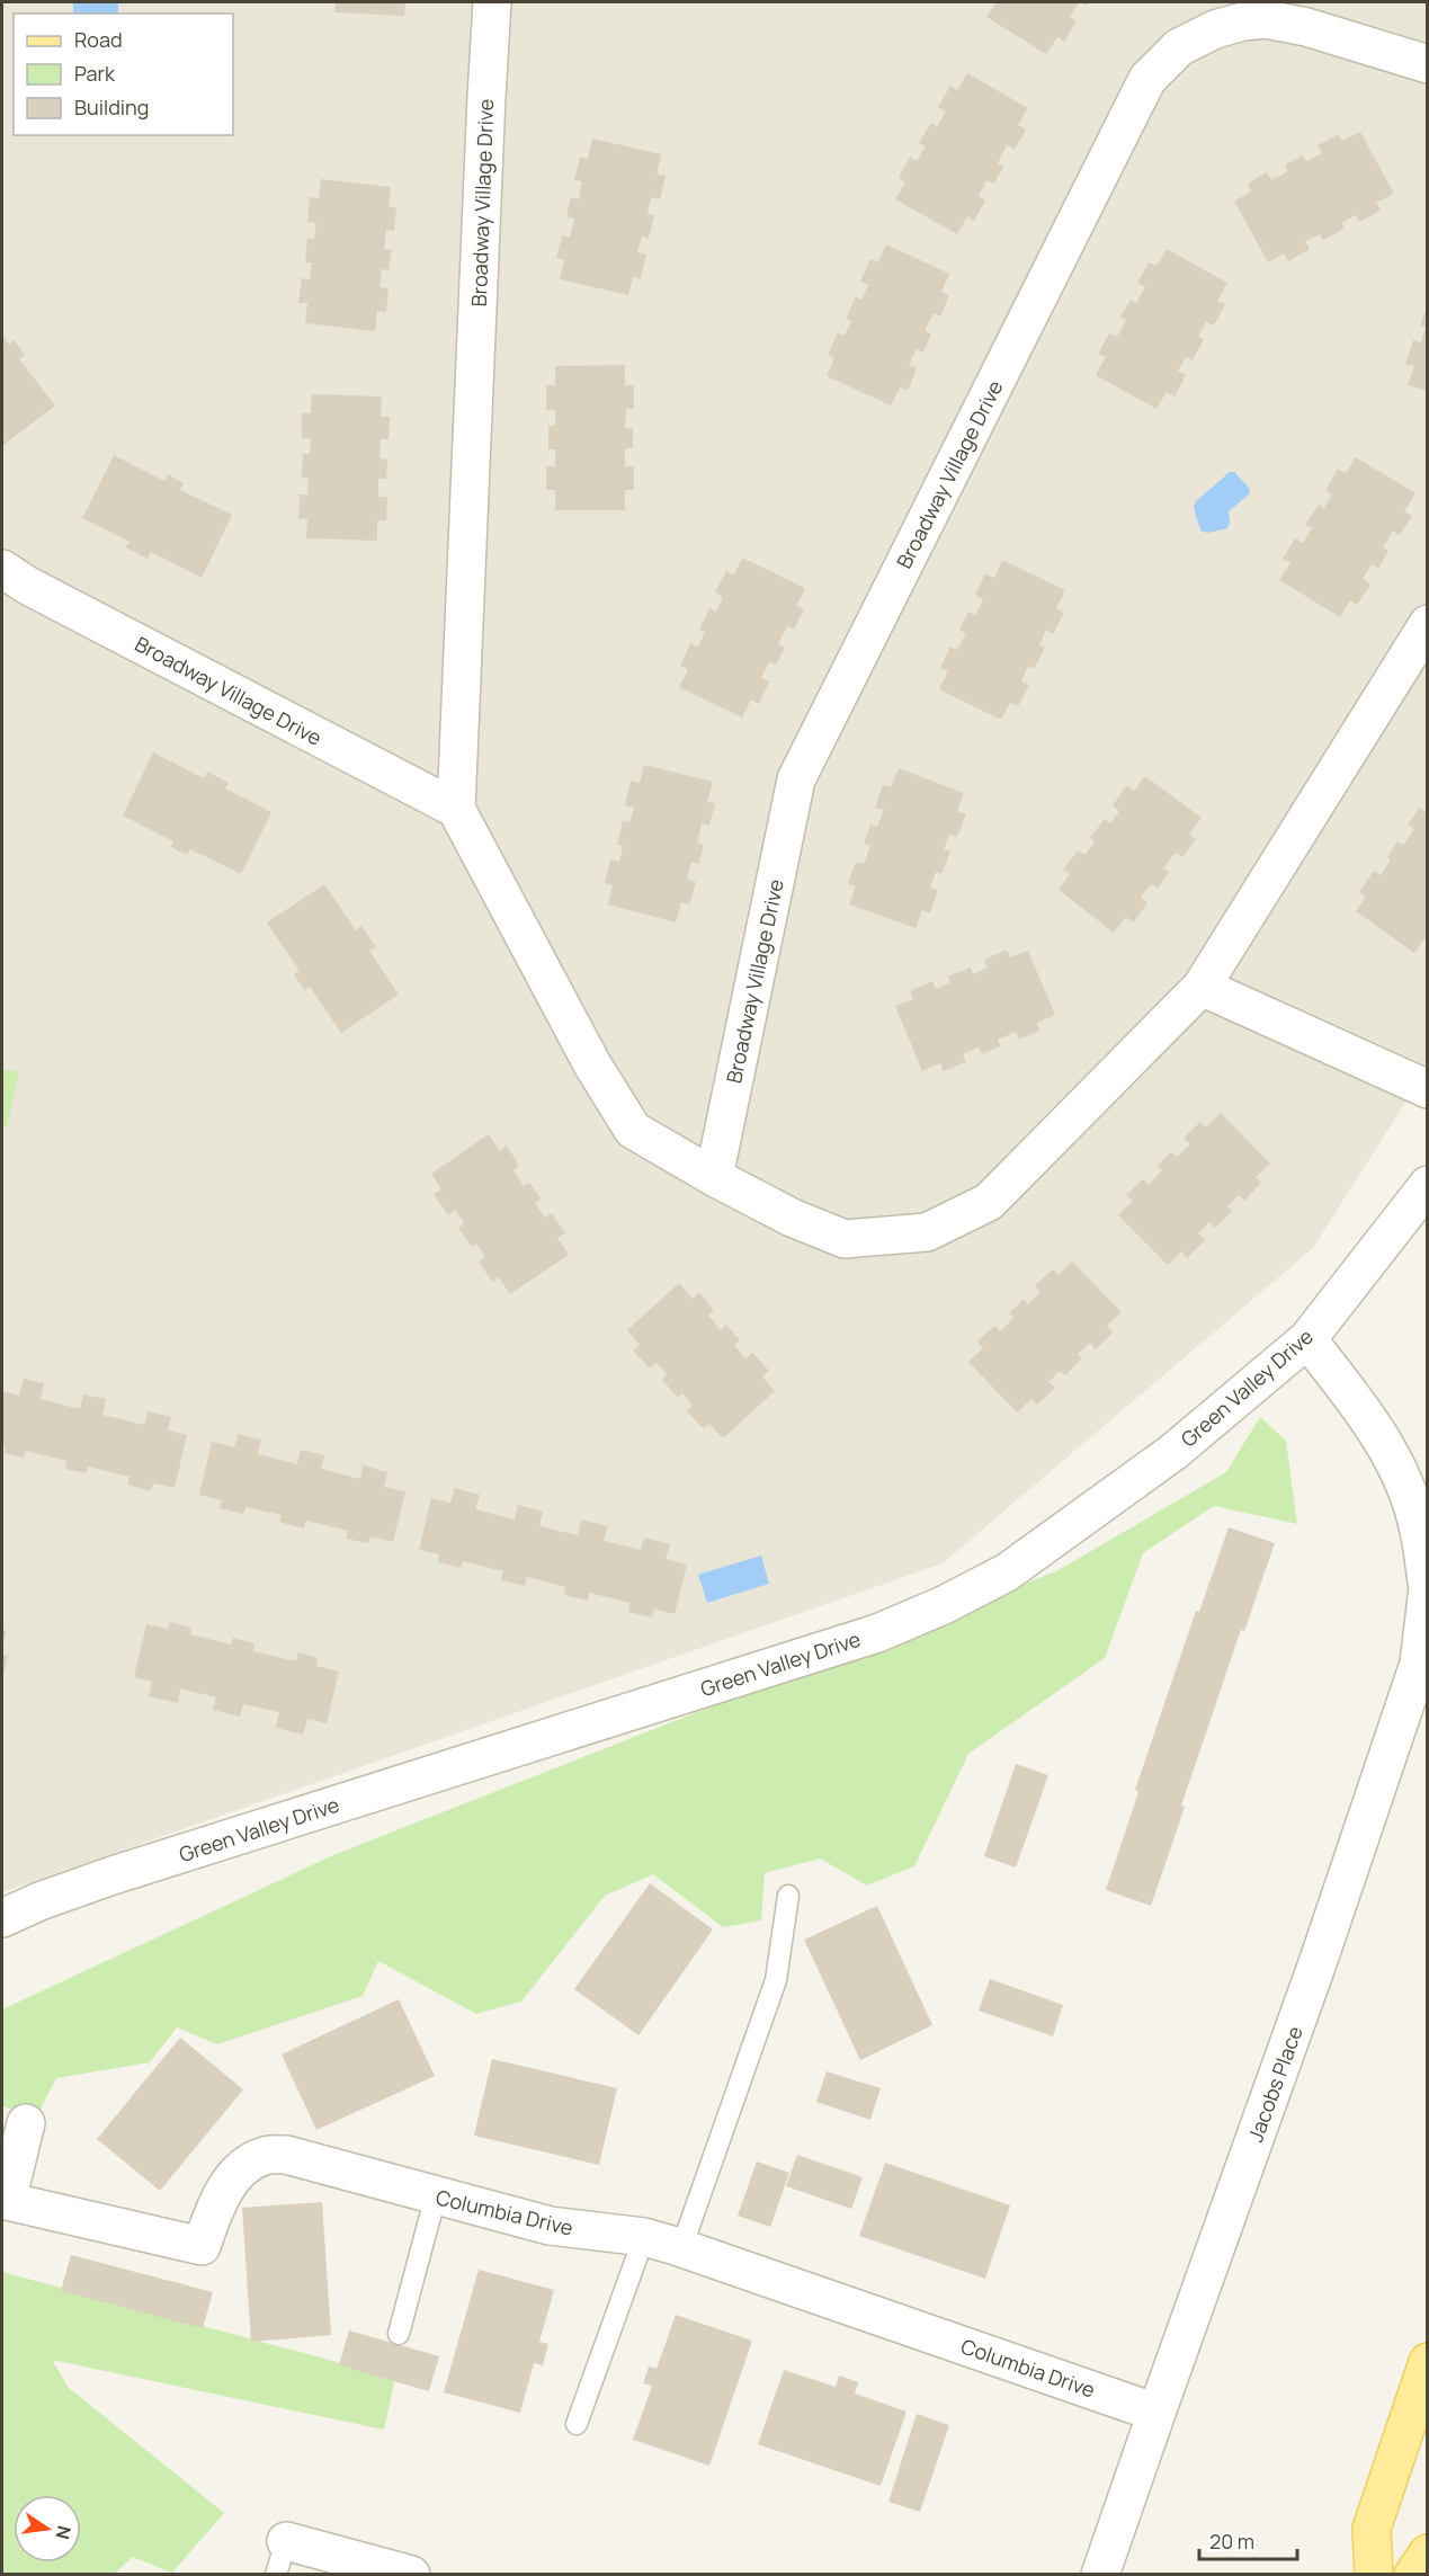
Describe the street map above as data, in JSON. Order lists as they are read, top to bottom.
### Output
{
  "streets": {
    "street": [
      "Broadway Village Drive",
      "Green Valley Drive",
      "Jacobs Place",
      "Columbia Drive"
    ]
  },
  "crossings": [
    ["Green Valley Drive", "Jacobs Place"],
    ["Jacobs Place", "Columbia Drive"]
  ],
  "legend": ["Road", "Park", "Building"],
  "scale_bar": "20 m",
  "north": "right"
}
